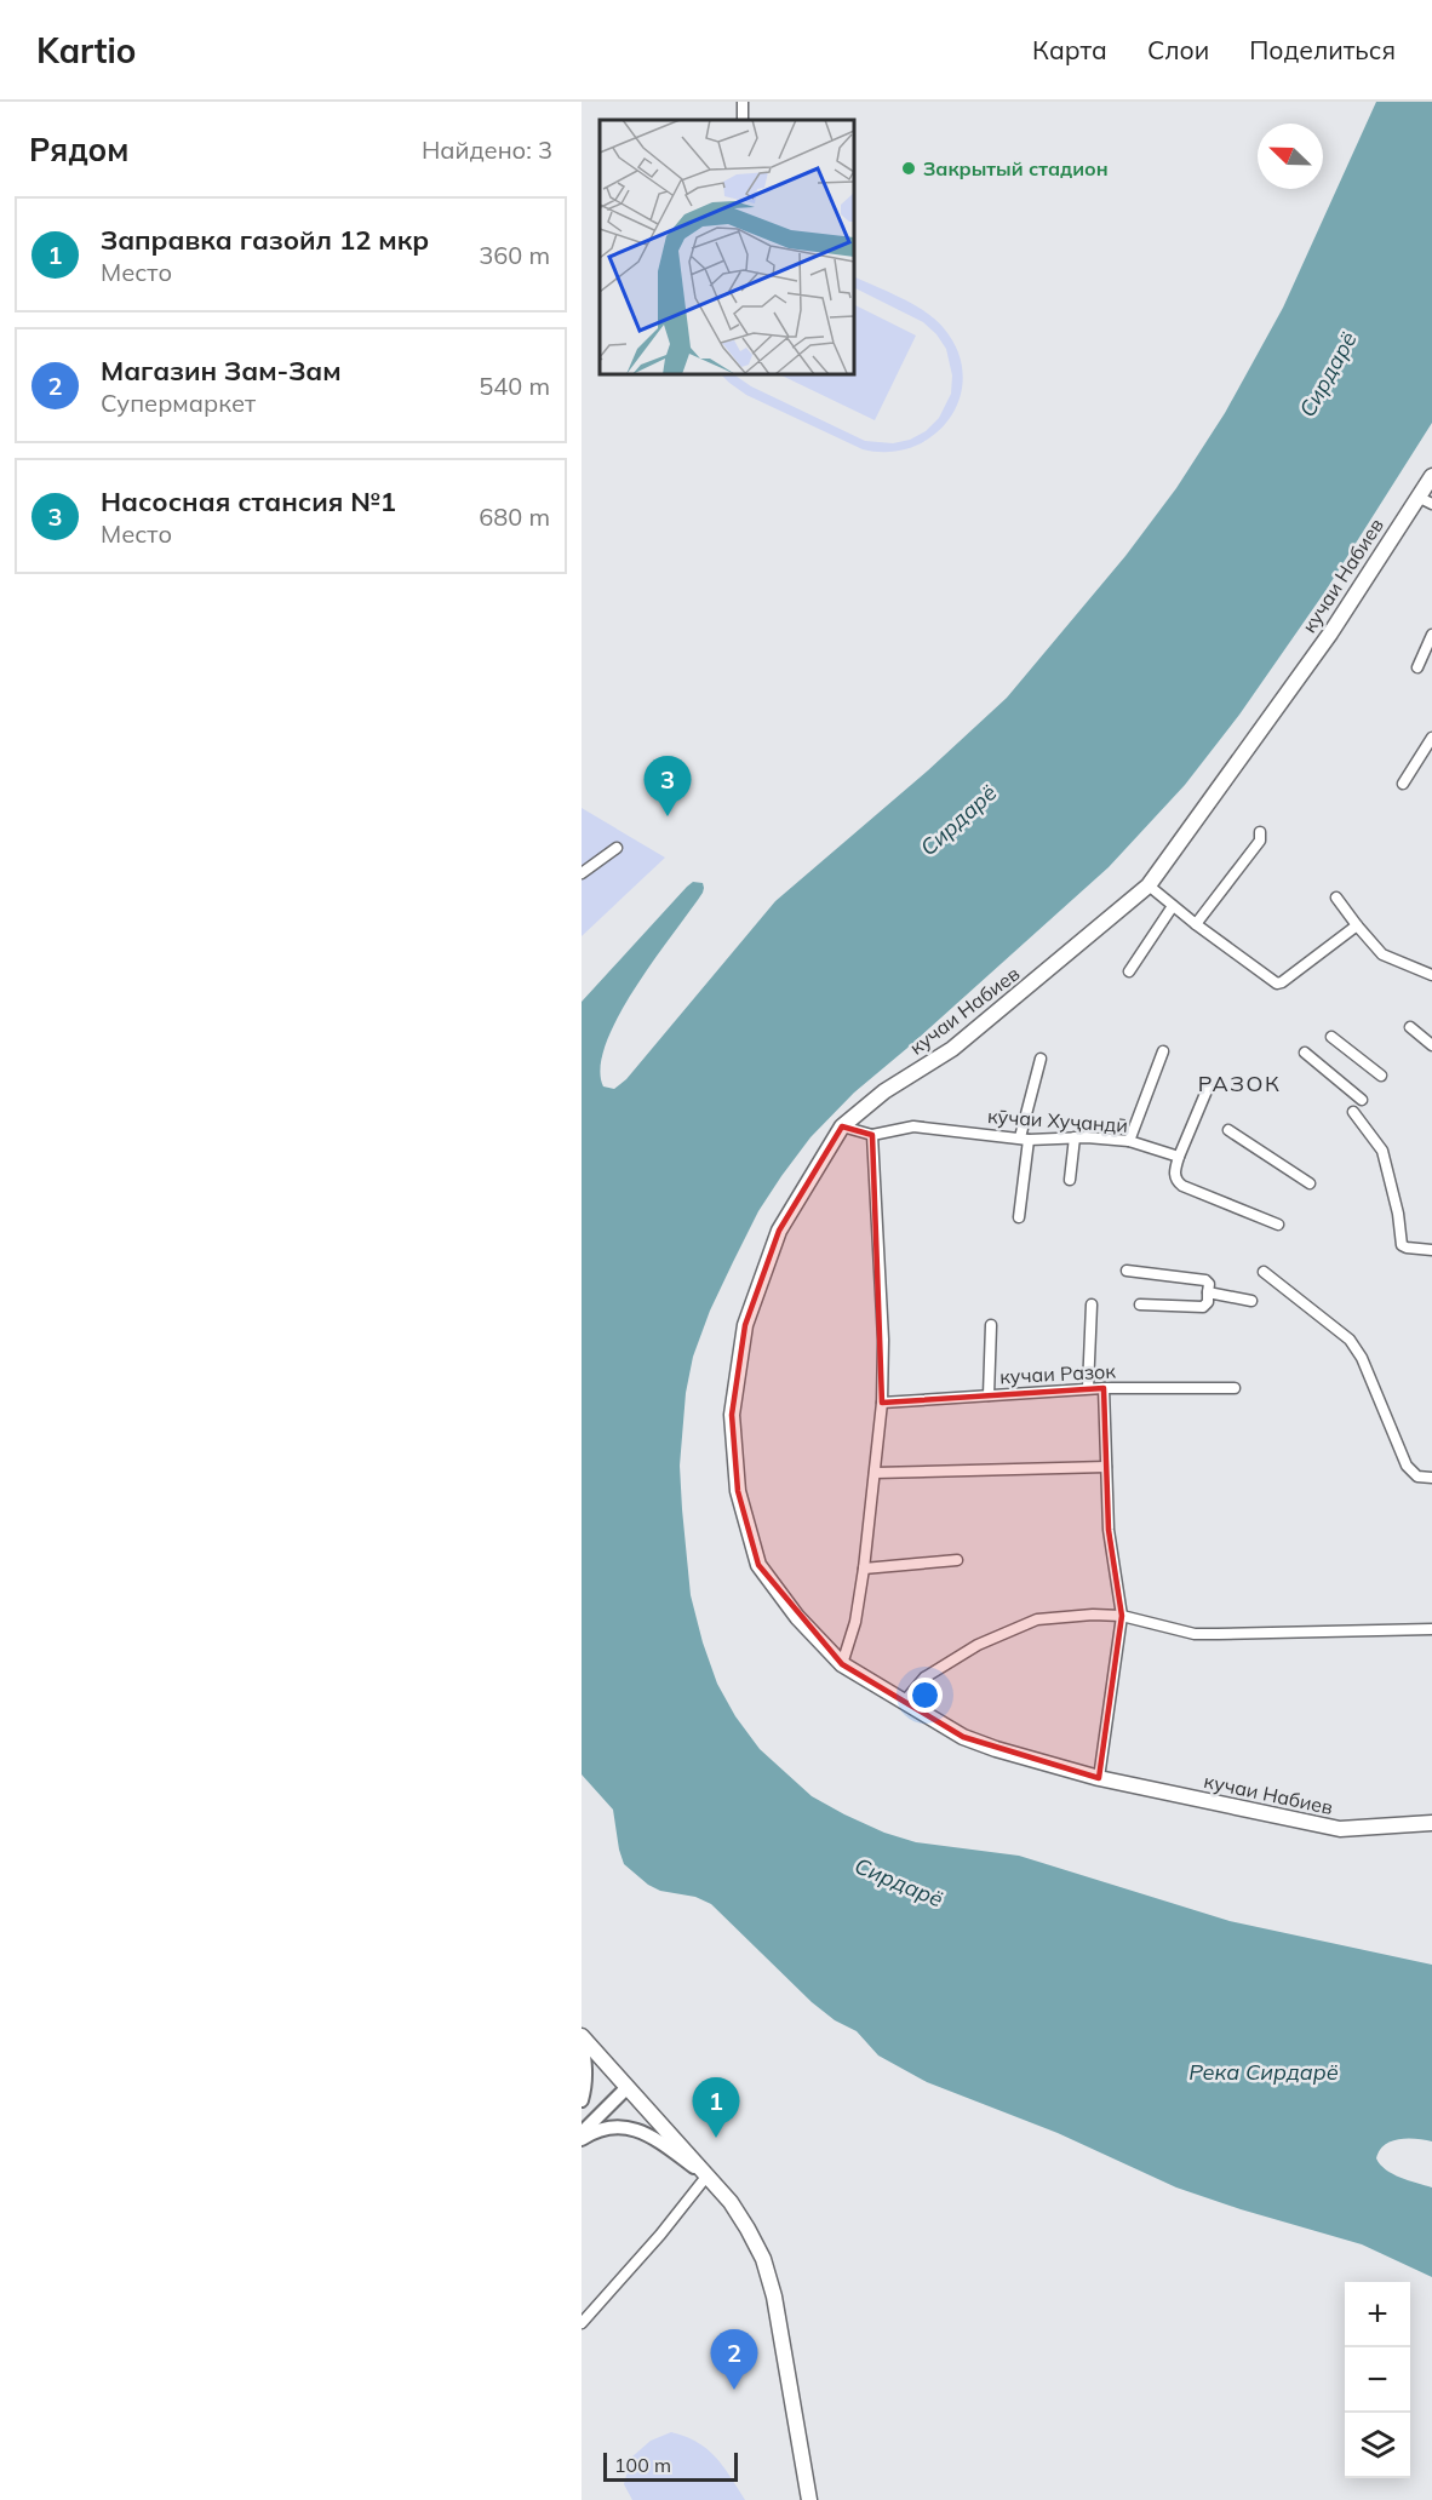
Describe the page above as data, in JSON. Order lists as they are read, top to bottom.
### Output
{
  "streets": {
    "main road": ["кучаи Набиев"],
    "street": ["кӯчаи Хуҷандӣ", "кучаи Разок"]
  },
  "crossings": [
    ["кучаи Набиев", "кӯчаи Хуҷандӣ"]
  ],
  "districts": ["РАЗОК"],
  "water": ["Сирдарё", "Река Сирдарё"],
  "places": ["Закрытый стадион"],
  "scale_bar": "100 m",
  "north": "top left",
  "page": {
    "header": "Kartio",
    "nav": ["Карта", "Слои", "Поделиться"],
    "heading": ["Рядом", "Найдено: 3"],
    "list": [
      {
        "mark": "1",
        "name": "Заправка газойл 12 мкр",
        "note": "Место",
        "value": "360 m"
      },
      {
        "mark": "2",
        "name": "Магазин Зам-Зам",
        "note": "Супермаркет",
        "value": "540 m"
      },
      {
        "mark": "3",
        "name": "Насосная стансия №1",
        "note": "Место",
        "value": "680 m"
      }
    ],
    "pins": ["3", "1", "2"],
    "map_buttons": ["+", "−"],
    "scale": "100 m"
  }
}
